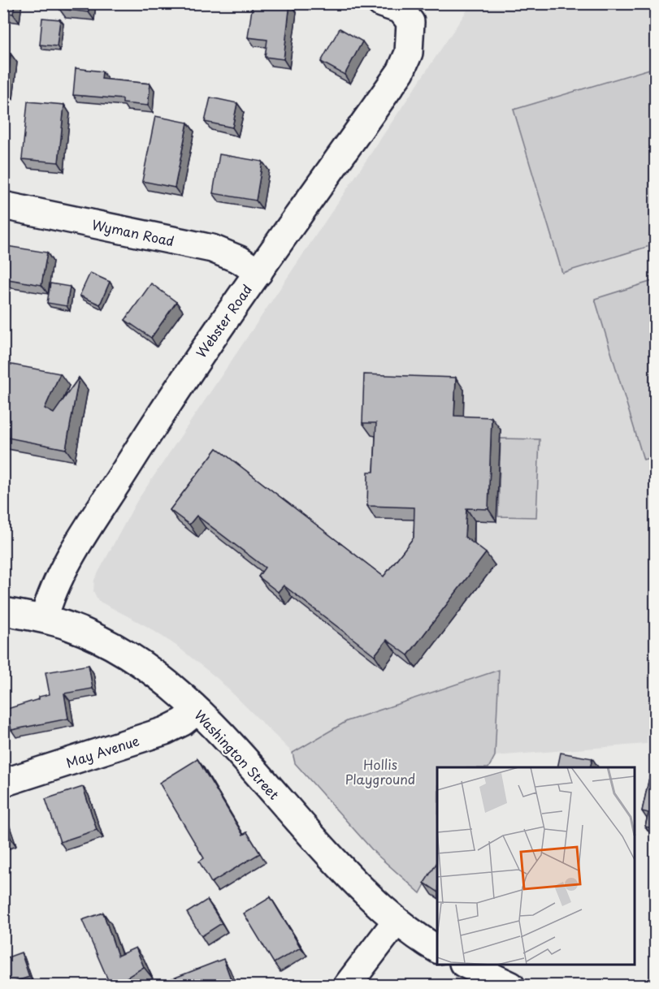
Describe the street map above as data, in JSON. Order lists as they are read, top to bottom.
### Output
{
  "streets": {
    "street": [
      "Wyman Road",
      "Webster Road",
      "May Avenue",
      "Washington Street"
    ]
  },
  "crossings": [
    ["Wyman Road", "Webster Road"],
    ["Webster Road", "Washington Street"],
    ["May Avenue", "Washington Street"]
  ],
  "parks": ["Hollis Playground"]
}
